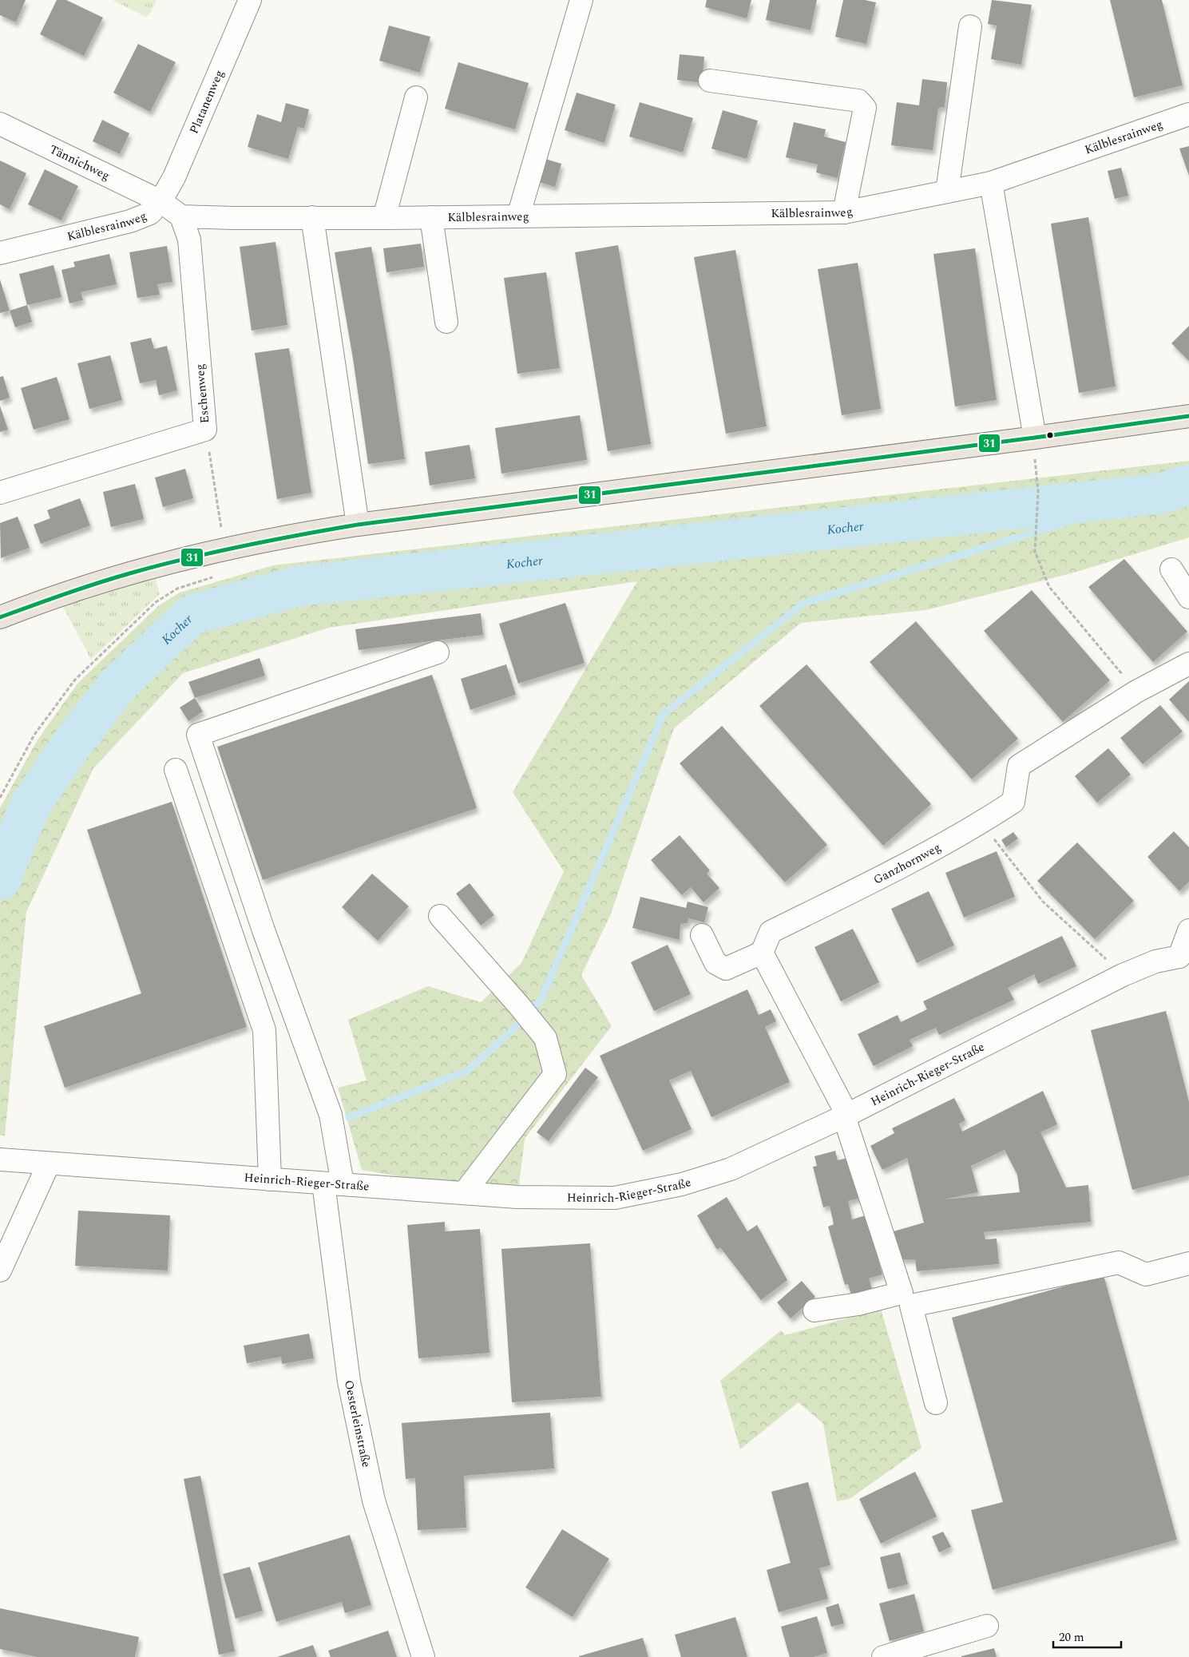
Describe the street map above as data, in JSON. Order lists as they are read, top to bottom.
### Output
{
  "streets": {
    "street": [
      "Platanenweg",
      "Kälblesrainweg",
      "Tännichweg",
      "Eschenweg",
      "Ganzhornweg",
      "Heinrich-Rieger-Straße",
      "Oesterleinstraße"
    ]
  },
  "crossings": [
    ["Platanenweg", "Kälblesrainweg"],
    ["Platanenweg", "Tännichweg"],
    ["Kälblesrainweg", "Tännichweg"],
    ["Kälblesrainweg", "Eschenweg"],
    ["Heinrich-Rieger-Straße", "Oesterleinstraße"]
  ],
  "water": ["Kocher"],
  "lines": ["transit line 31"],
  "scale_bar": "20 m"
}
